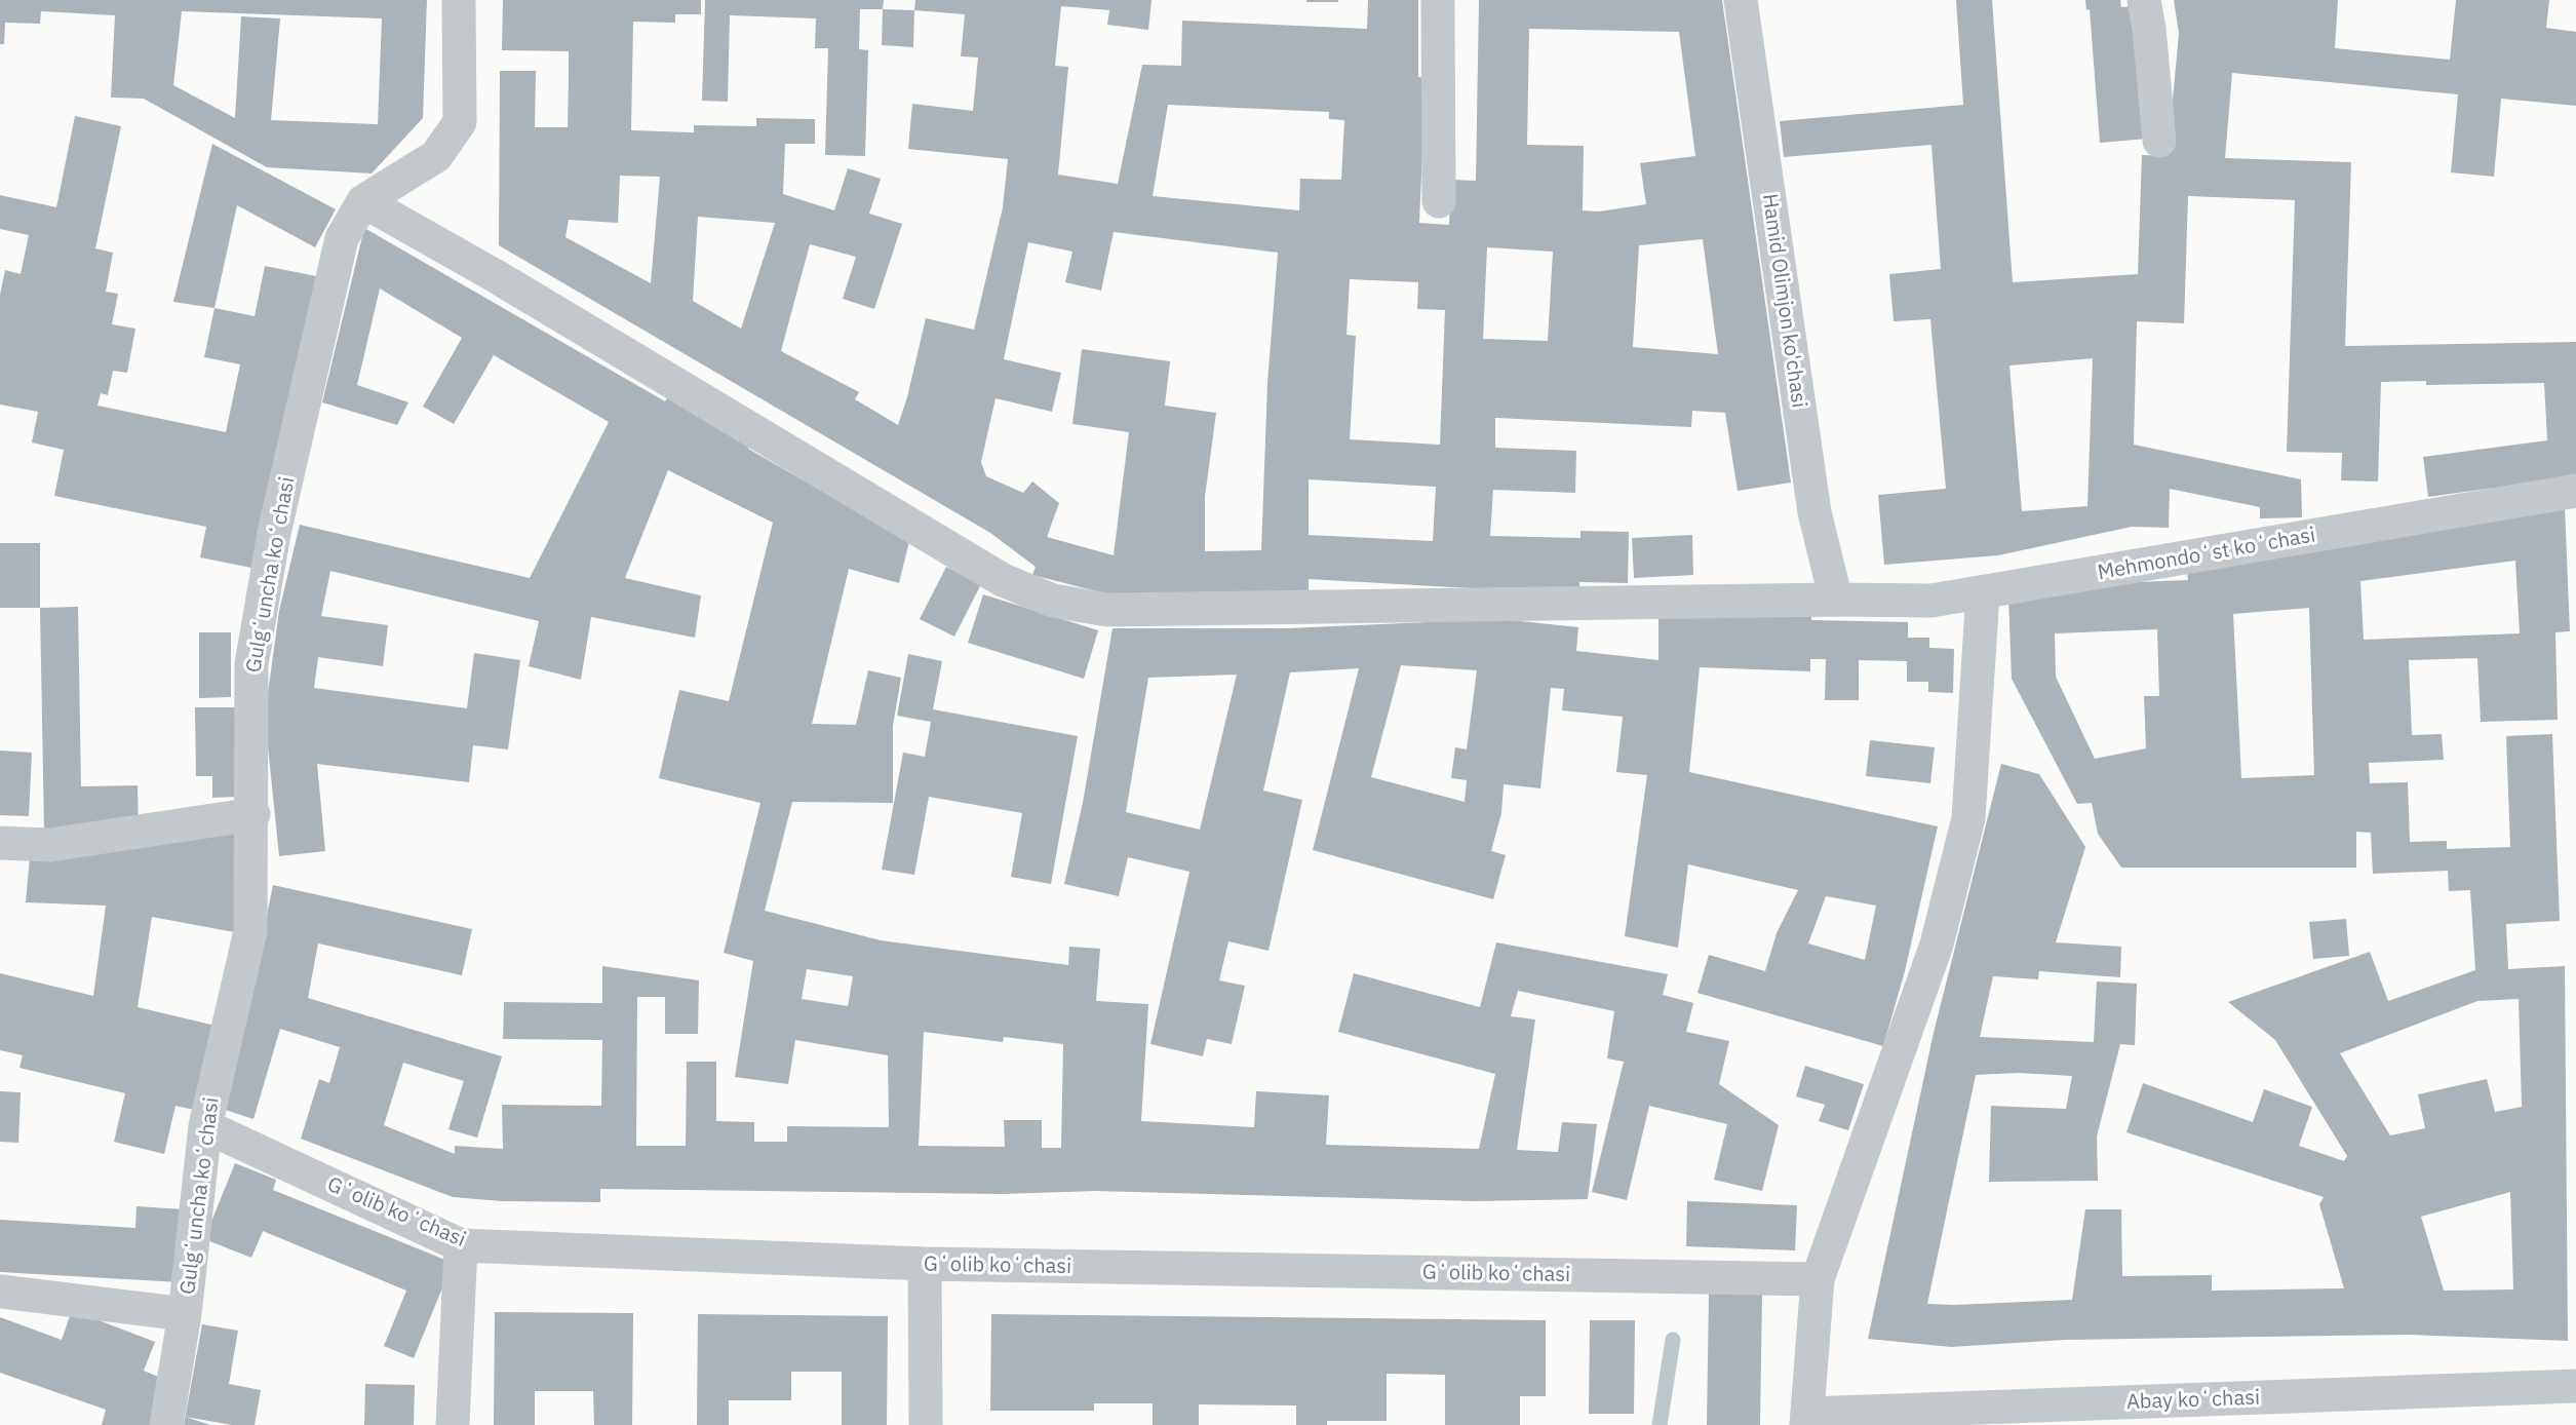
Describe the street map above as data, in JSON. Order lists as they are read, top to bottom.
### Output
{
  "streets": {
    "street": [
      "Hamid Olimjon ko'chasi",
      "Mehmondoʻst koʻchasi",
      "Gulgʻuncha koʻchasi",
      "Gʻolib koʻchasi",
      "Abay koʻchasi"
    ]
  },
  "crossings": [
    ["Hamid Olimjon ko'chasi", "Mehmondoʻst koʻchasi"],
    ["Mehmondoʻst koʻchasi", "Gulgʻuncha koʻchasi"],
    ["Gulgʻuncha koʻchasi", "Gʻolib koʻchasi"]
  ]
}
